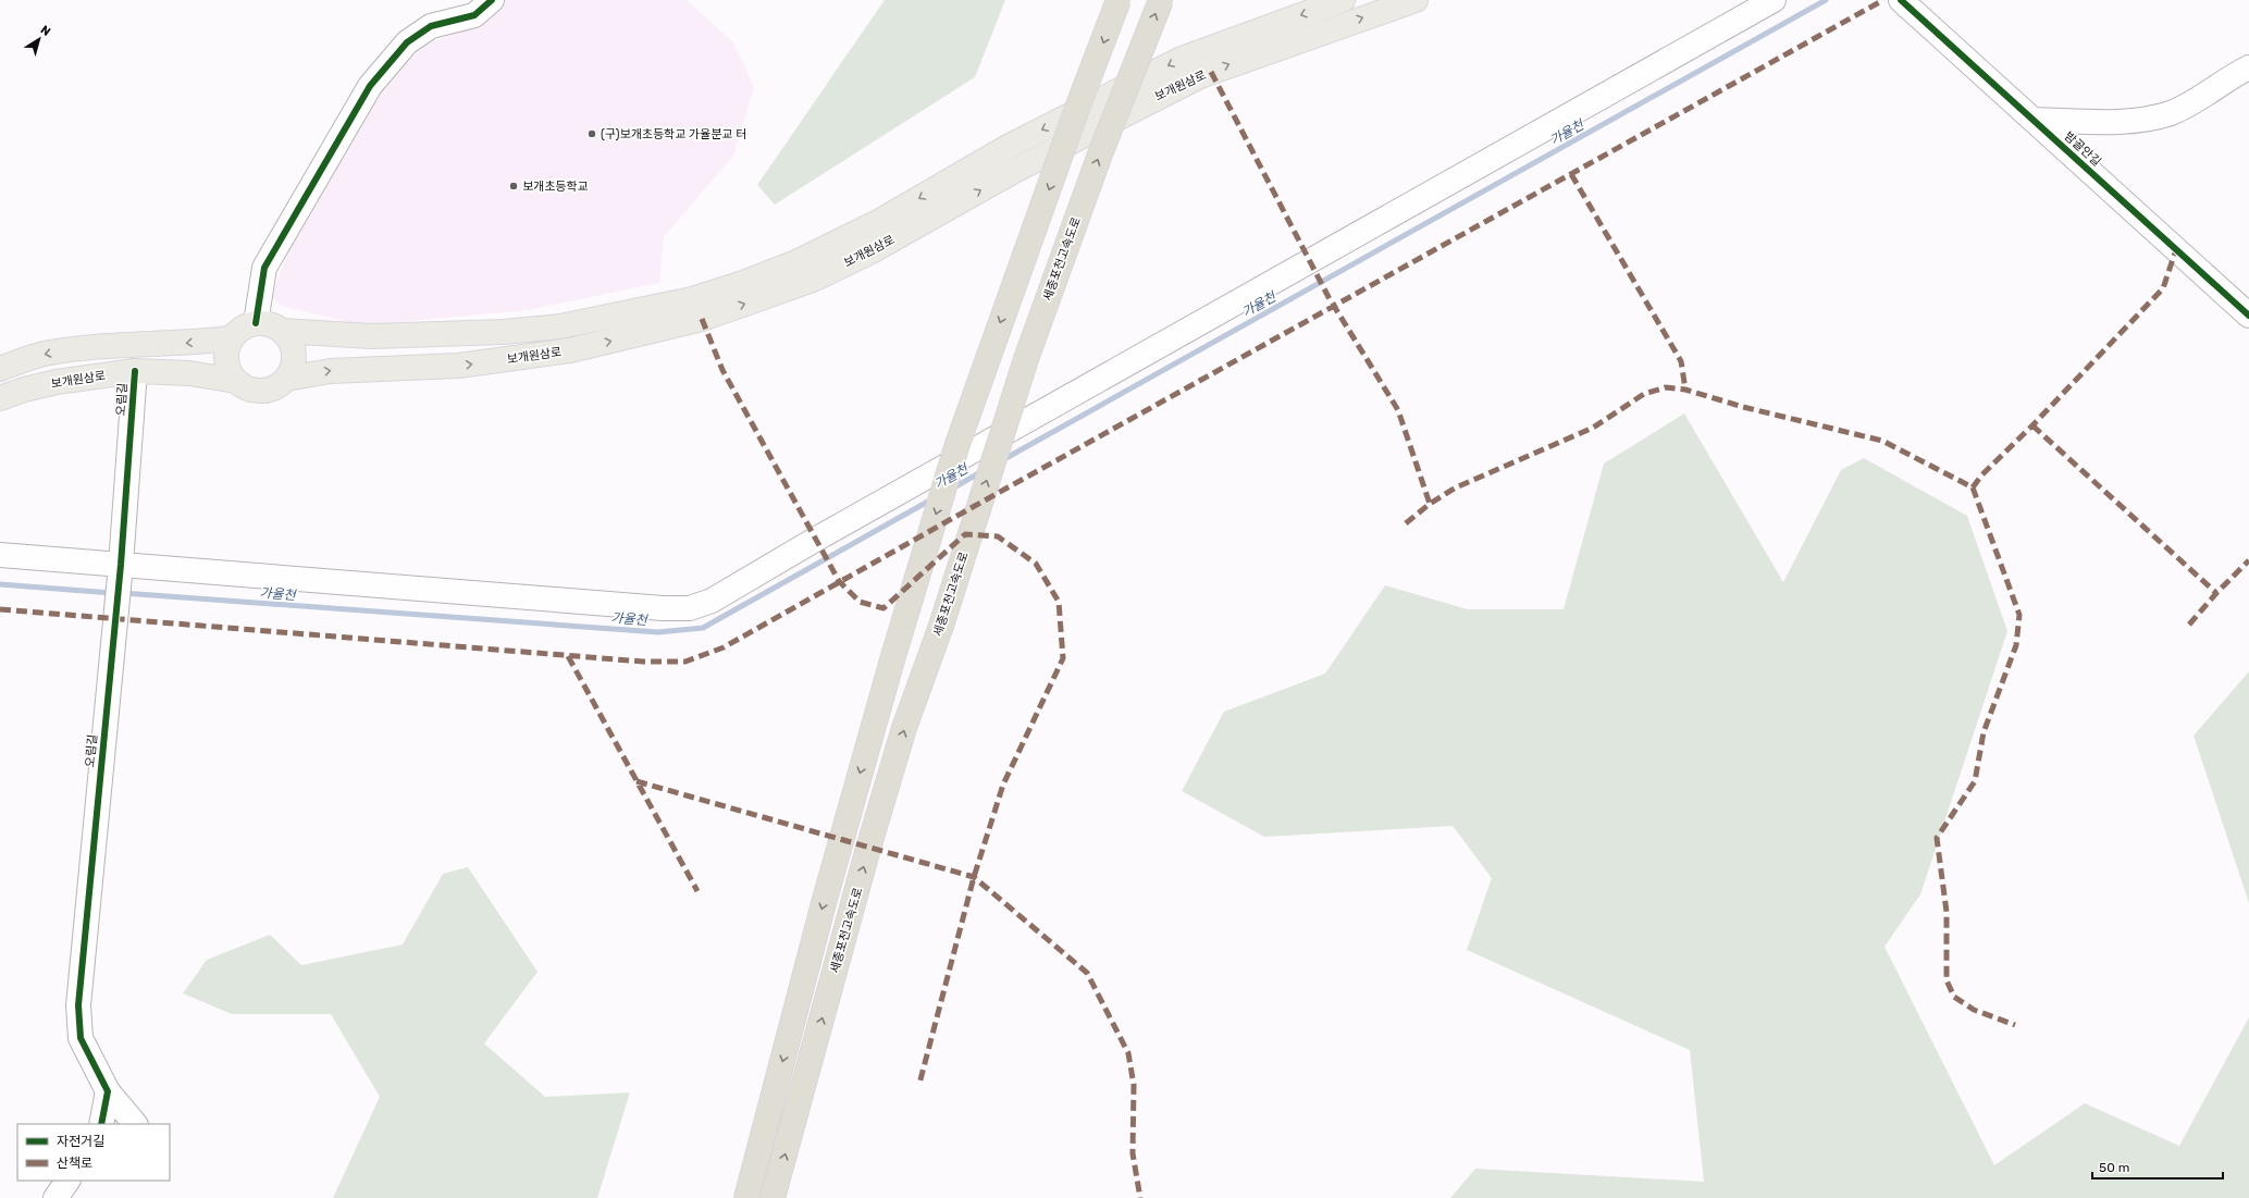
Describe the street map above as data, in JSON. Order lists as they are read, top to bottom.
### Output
{
  "streets": {
    "highway": ["세종포천고속도로"],
    "main road": ["보개원삼로"],
    "street": ["밤골안길", "오림길"]
  },
  "crossings": [
    ["보개원삼로", "오림길"]
  ],
  "water": ["가율천"],
  "places": ["(구)보개초등학교 가율분교 터", "보개초등학교"],
  "legend": ["자전거길", "산책로"],
  "scale_bar": "50 m",
  "north": "top right"
}
